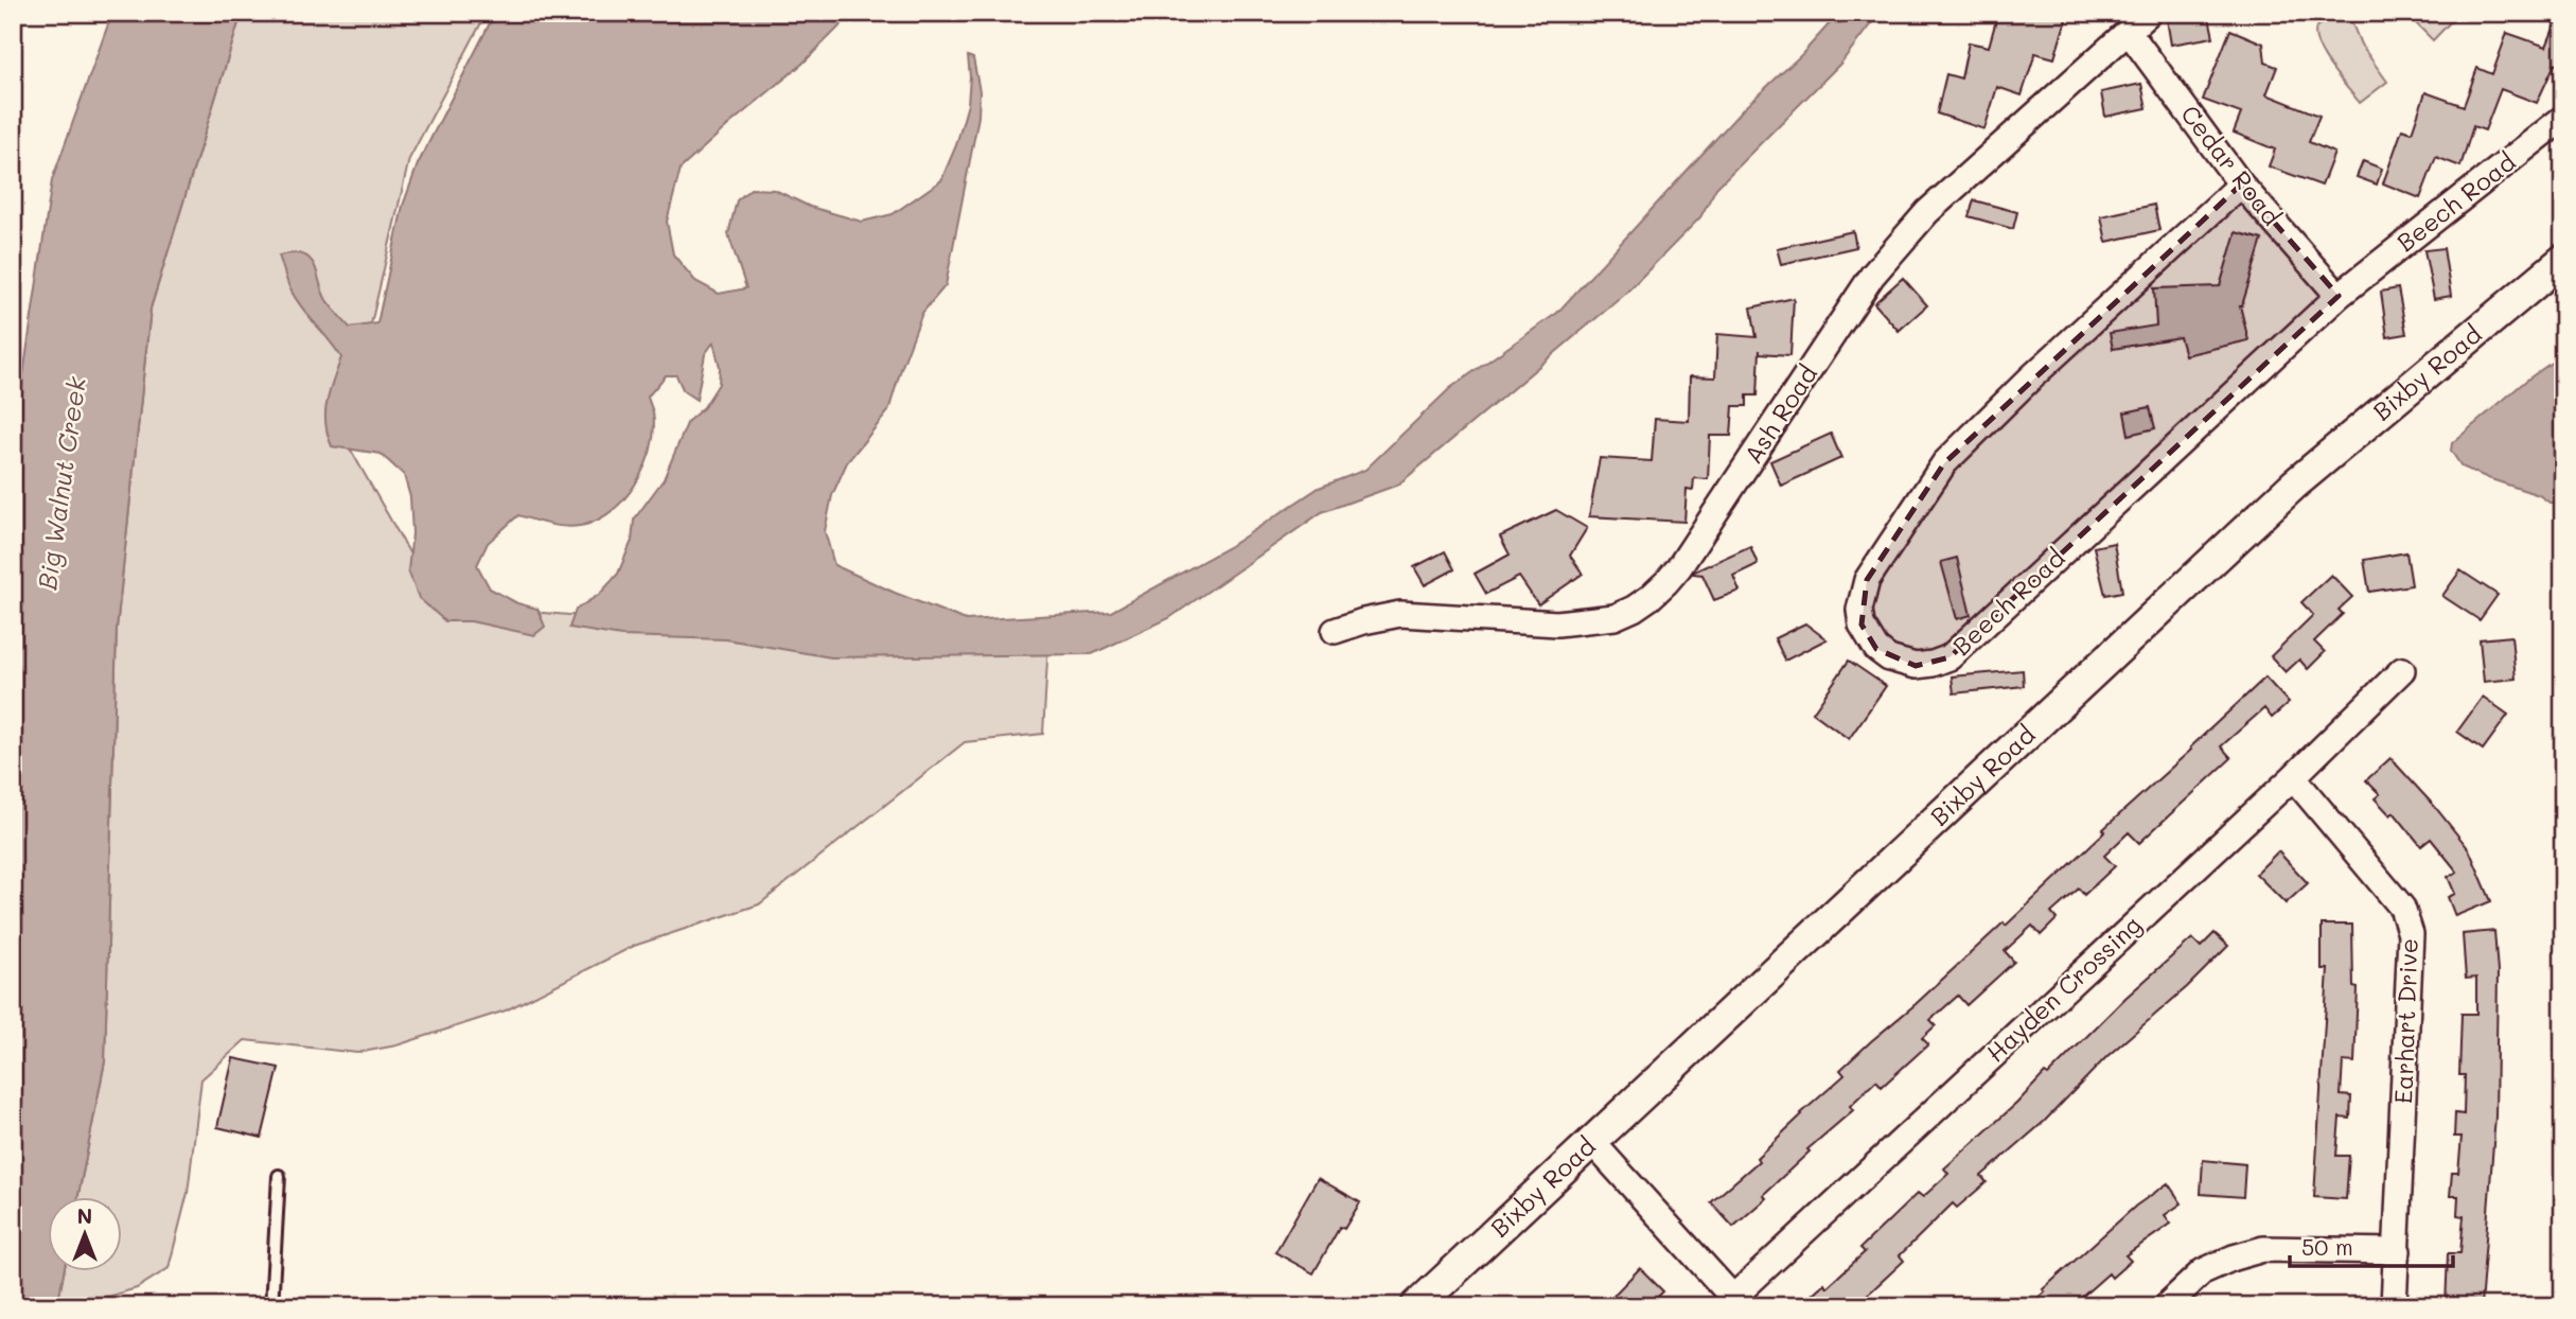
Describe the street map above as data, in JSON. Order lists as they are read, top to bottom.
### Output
{
  "streets": {
    "street": [
      "Cedar Road",
      "Beech Road",
      "Bixby Road",
      "Ash Road",
      "Hayden Crossing",
      "Earhart Drive"
    ]
  },
  "crossings": [
    ["Cedar Road", "Beech Road"],
    ["Cedar Road", "Ash Road"],
    ["Hayden Crossing", "Earhart Drive"]
  ],
  "water": ["Big Walnut Creek"],
  "scale_bar": "50 m",
  "north": "top"
}
